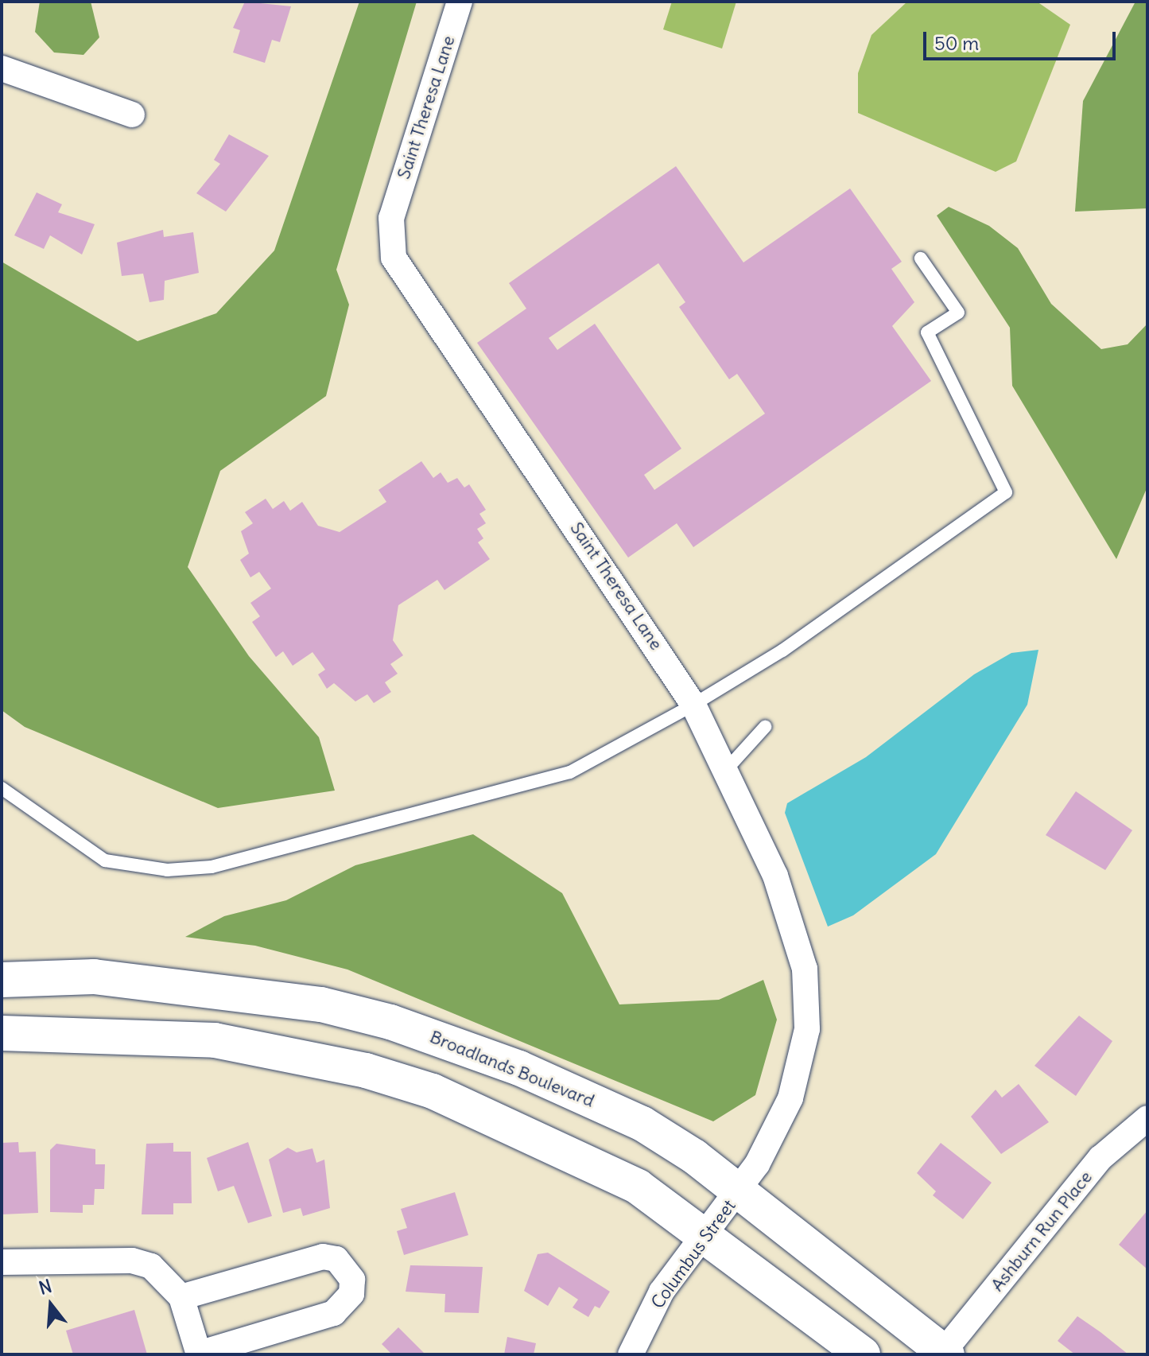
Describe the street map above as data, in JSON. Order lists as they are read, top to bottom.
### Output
{
  "streets": {
    "main road": ["Broadlands Boulevard"],
    "street": ["Saint Theresa Lane", "Ashburn Run Place", "Columbus Street"]
  },
  "crossings": [
    ["Saint Theresa Lane", "Broadlands Boulevard"],
    ["Saint Theresa Lane", "Columbus Street"],
    ["Broadlands Boulevard", "Ashburn Run Place"],
    ["Broadlands Boulevard", "Columbus Street"]
  ],
  "scale_bar": "50 m",
  "north": "top"
}
